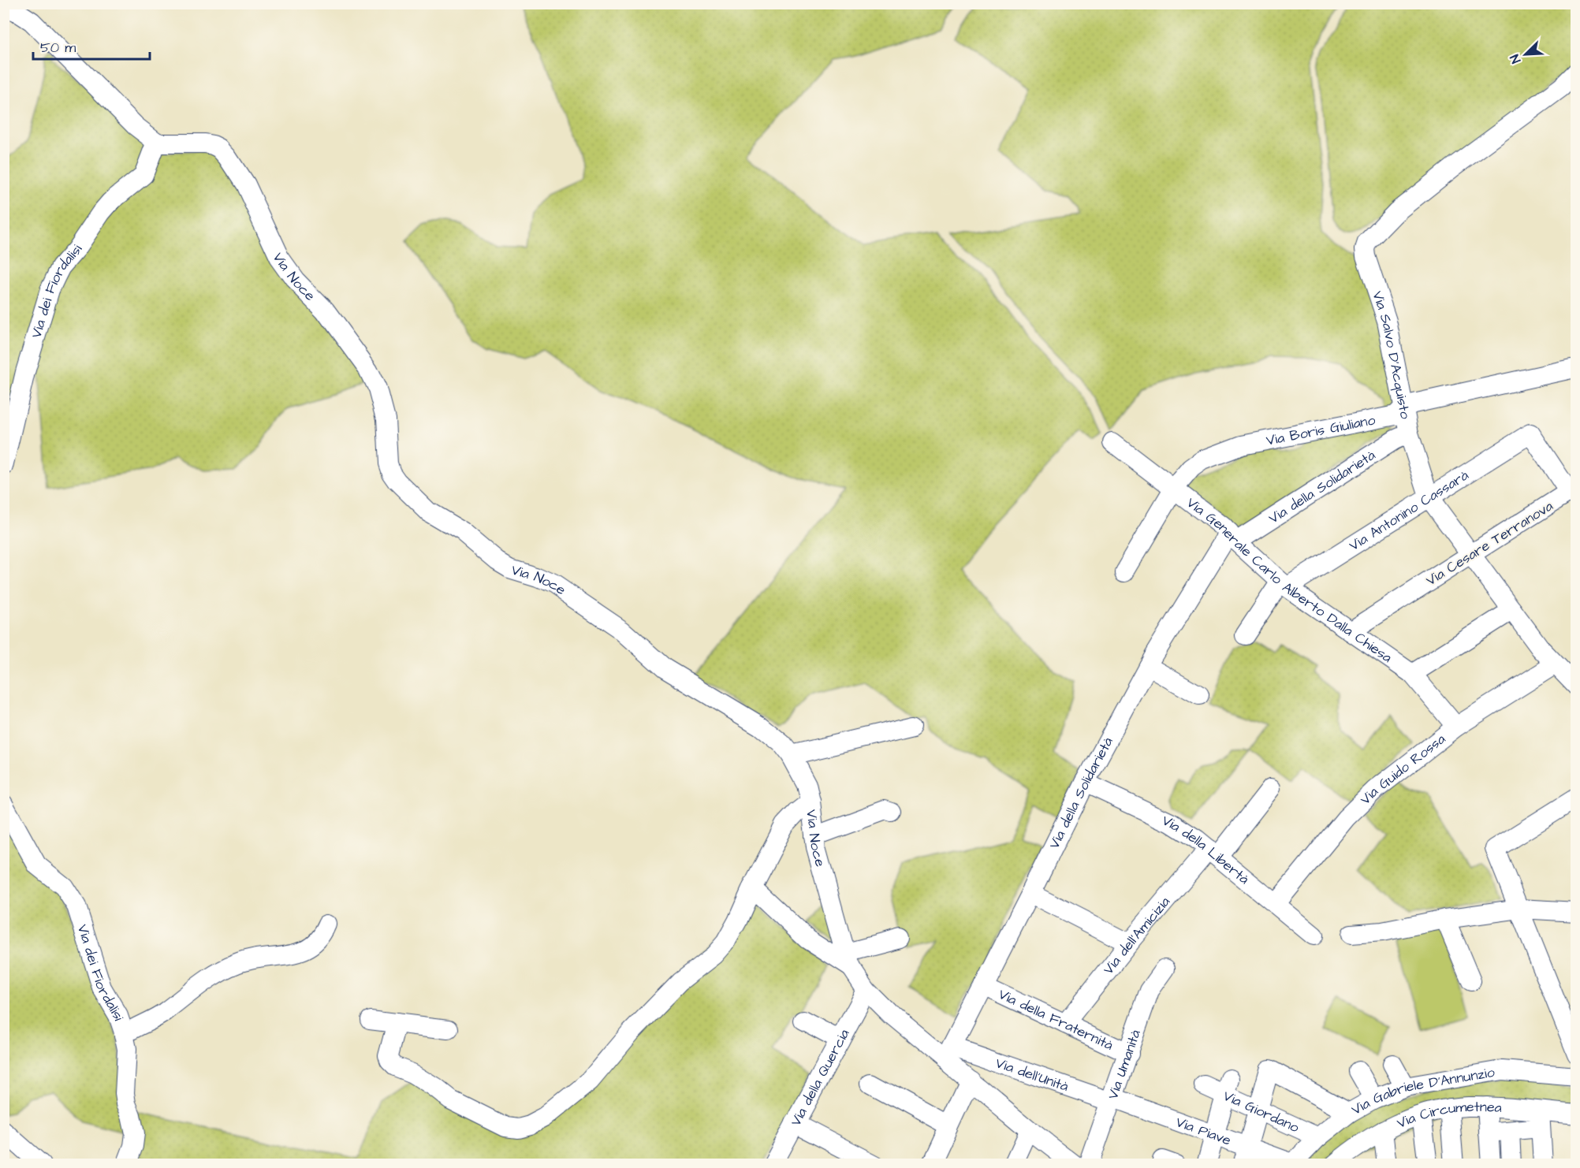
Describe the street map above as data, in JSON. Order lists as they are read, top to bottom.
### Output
{
  "streets": {
    "street": [
      "Via Noce",
      "Via dei Fiordalisi",
      "Via Salvo D'Acquisto",
      "Via Boris Giuliano",
      "Via della Solidarietà",
      "Via Antonino Cassarà",
      "Via Cesare Terranova",
      "Via Generale Carlo Alberto Dalla Chiesa",
      "Via Guido Rossa",
      "Via della Libertà",
      "Via dell'Amicizia",
      "Via della Fraternità",
      "Via Umanità",
      "Via dell'Unità",
      "Via della Quercia",
      "Via Gabriele D'Annunzio",
      "Via Giordano",
      "Via Circumetnea",
      "Via Piave"
    ]
  },
  "crossings": [
    ["Via Noce", "Via dei Fiordalisi"],
    ["Via Noce", "Via della Solidarietà"],
    ["Via Noce", "Via dell'Unità"],
    ["Via Noce", "Via della Quercia"],
    ["Via Salvo D'Acquisto", "Via Boris Giuliano"],
    ["Via Salvo D'Acquisto", "Via della Solidarietà"],
    ["Via Salvo D'Acquisto", "Via Antonino Cassarà"],
    ["Via Salvo D'Acquisto", "Via Cesare Terranova"],
    ["Via Salvo D'Acquisto", "Via Guido Rossa"],
    ["Via Boris Giuliano", "Via Generale Carlo Alberto Dalla Chiesa"],
    ["Via della Solidarietà", "Via Generale Carlo Alberto Dalla Chiesa"],
    ["Via della Solidarietà", "Via della Libertà"],
    ["Via della Solidarietà", "Via della Fraternità"],
    ["Via della Solidarietà", "Via dell'Unità"],
    ["Via Antonino Cassarà", "Via Cesare Terranova"],
    ["Via Antonino Cassarà", "Via Generale Carlo Alberto Dalla Chiesa"],
    ["Via Cesare Terranova", "Via Generale Carlo Alberto Dalla Chiesa"],
    ["Via Generale Carlo Alberto Dalla Chiesa", "Via Guido Rossa"],
    ["Via Guido Rossa", "Via della Libertà"],
    ["Via della Libertà", "Via dell'Amicizia"],
    ["Via dell'Amicizia", "Via della Fraternità"],
    ["Via della Fraternità", "Via Umanità"],
    ["Via Umanità", "Via dell'Unità"],
    ["Via Umanità", "Via Piave"],
    ["Via dell'Unità", "Via Piave"],
    ["Via Gabriele D'Annunzio", "Via Giordano"],
    ["Via Gabriele D'Annunzio", "Via Piave"]
  ],
  "scale_bar": "50 m",
  "north": "bottom left"
}
